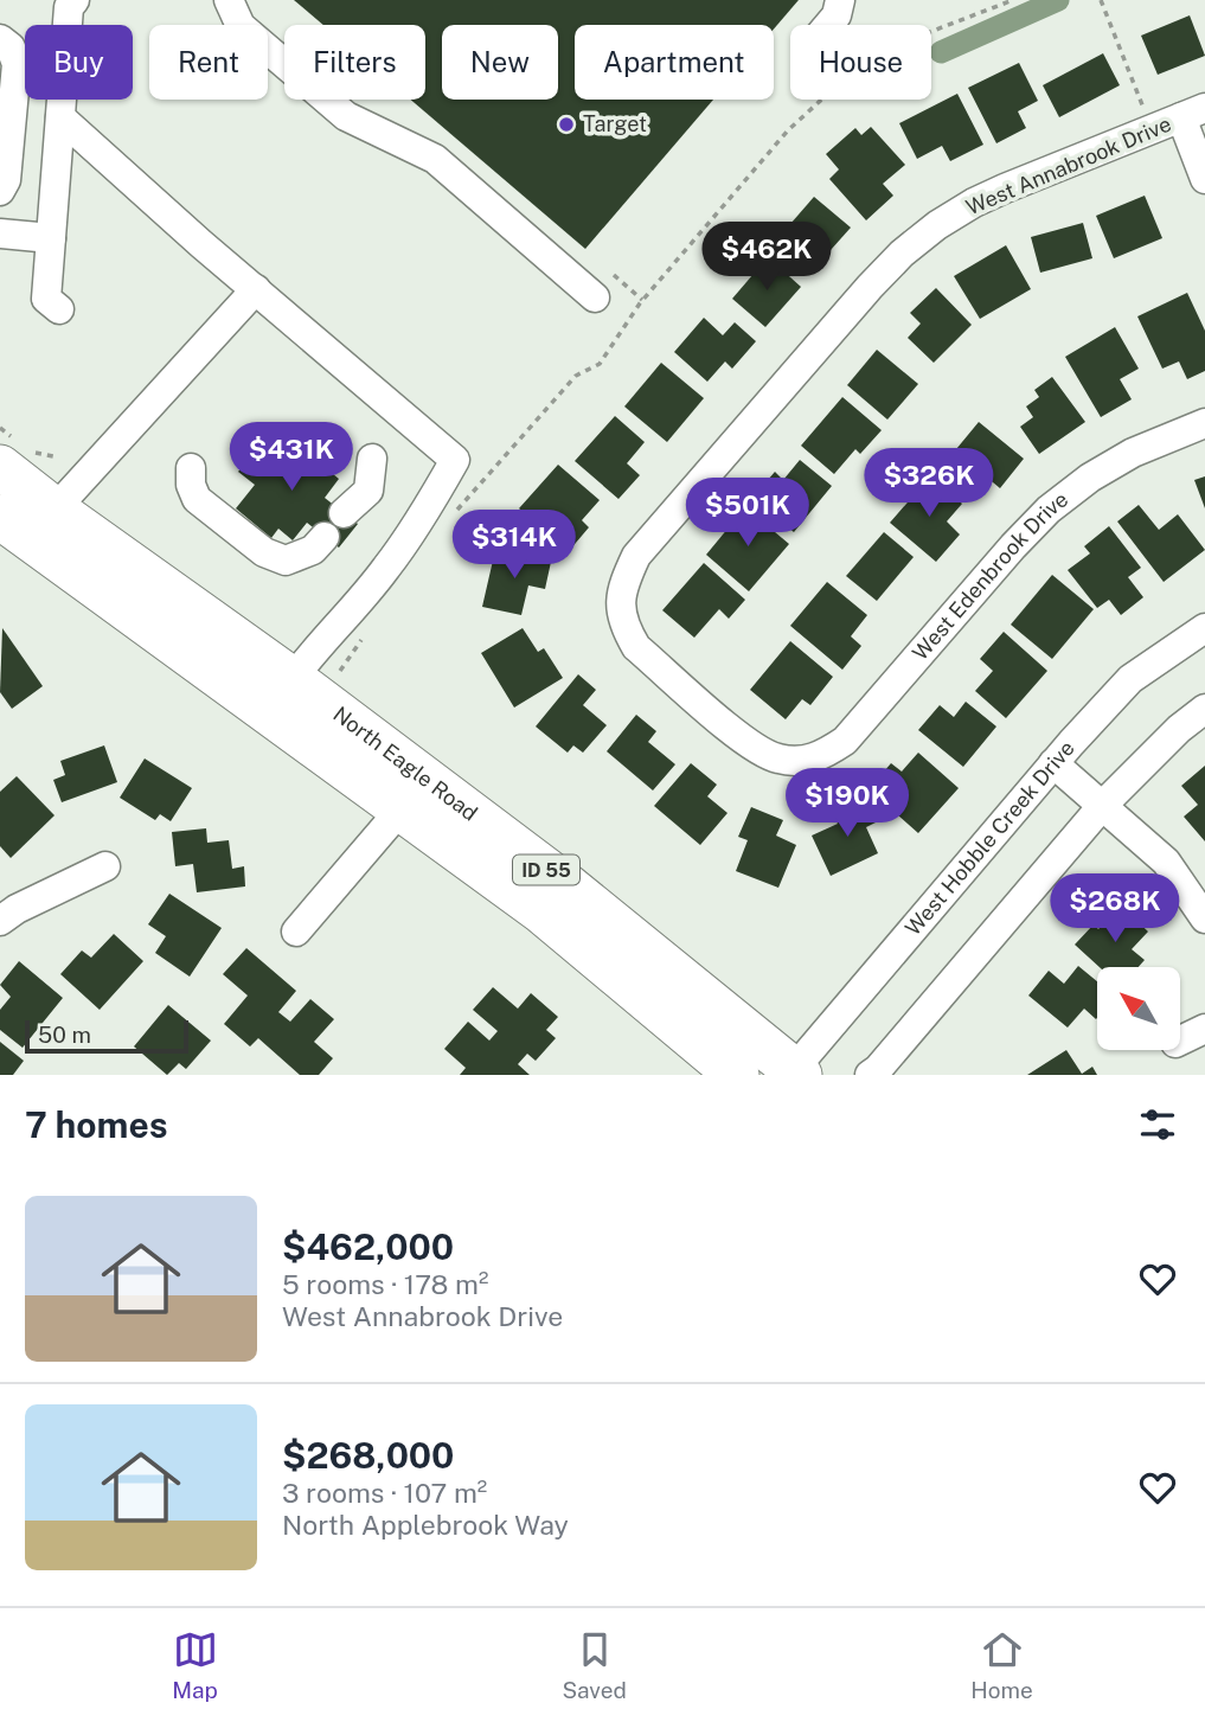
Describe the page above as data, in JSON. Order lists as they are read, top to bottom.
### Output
{
  "streets": {
    "highway": ["North Eagle Road", "ID 55"],
    "street": ["West Annabrook Drive", "West Edenbrook Drive", "West Hobble Creek Drive"]
  },
  "crossings": [
    ["West Annabrook Drive", "West Edenbrook Drive"],
    ["North Eagle Road", "West Hobble Creek Drive"]
  ],
  "places": ["Target"],
  "scale_bar": "50 m",
  "north": "top left",
  "page": {
    "chip": [
      "Buy",
      "Rent",
      "Filters",
      "New",
      "Apartment",
      "House"
    ],
    "price": [
      "$462K",
      "$431K",
      "$326K",
      "$501K",
      "$314K",
      "$190K",
      "$268K"
    ],
    "scale": "50 m",
    "heading": "7 homes",
    "list": [
      {
        "name": "$462,000",
        "note": "5 rooms · 178 m² · West Annabrook Drive"
      },
      {
        "name": "$268,000",
        "note": "3 rooms · 107 m² · North Applebrook Way"
      }
    ],
    "tabs": ["Map", "Saved", "Home"]
  }
}
